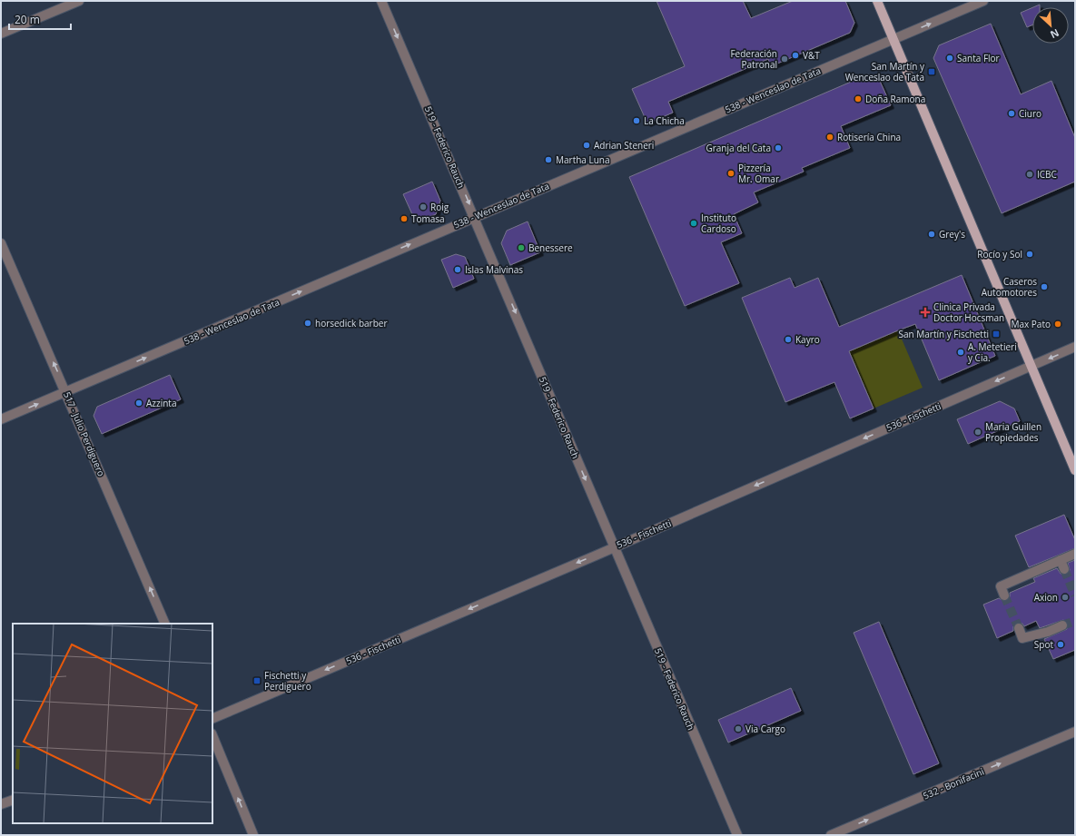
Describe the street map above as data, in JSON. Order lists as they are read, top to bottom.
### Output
{
  "streets": {
    "street": [
      "538 - Wenceslao de Tata",
      "519 - Federico Rauch",
      "536 - Fischetti",
      "517 - Julio Perdiguero",
      "532 - Bonifacini"
    ]
  },
  "crossings": [
    ["538 - Wenceslao de Tata", "519 - Federico Rauch"],
    ["538 - Wenceslao de Tata", "517 - Julio Perdiguero"],
    ["519 - Federico Rauch", "536 - Fischetti"]
  ],
  "one_way": [
    "538 - Wenceslao de Tata",
    "519 - Federico Rauch",
    "536 - Fischetti",
    "517 - Julio Perdiguero",
    "532 - Bonifacini"
  ],
  "places": {
    "other": [
      "V&T",
      "Santa Flor",
      "Federación Patronal",
      "Doña Ramona",
      "Ciuro",
      "La Chicha",
      "Rotisería China",
      "Adrian Steneri",
      "Granja del Cata",
      "Martha Luna",
      "Pizzería Mr. Omar",
      "ICBC",
      "Roig",
      "Tomasa",
      "Instituto Cardoso",
      "Grey's",
      "Benessere",
      "Rocío y Sol",
      "Islas Malvinas",
      "Caseros Automotores",
      "horsedick barber",
      "Max Pato",
      "Kayro",
      "A. Metetieri y Cia.",
      "Azzinta",
      "Maria Guillen Propiedades",
      "Axion",
      "Spot",
      "Via Cargo"
    ],
    "transit": ["San Martín y Wenceslao de Tata", "San Martín y Fischetti", "Fischetti y Perdiguero"],
    "health": ["Clinica Privada Doctor Hocsman"]
  },
  "scale_bar": "20 m",
  "north": "bottom right"
}
